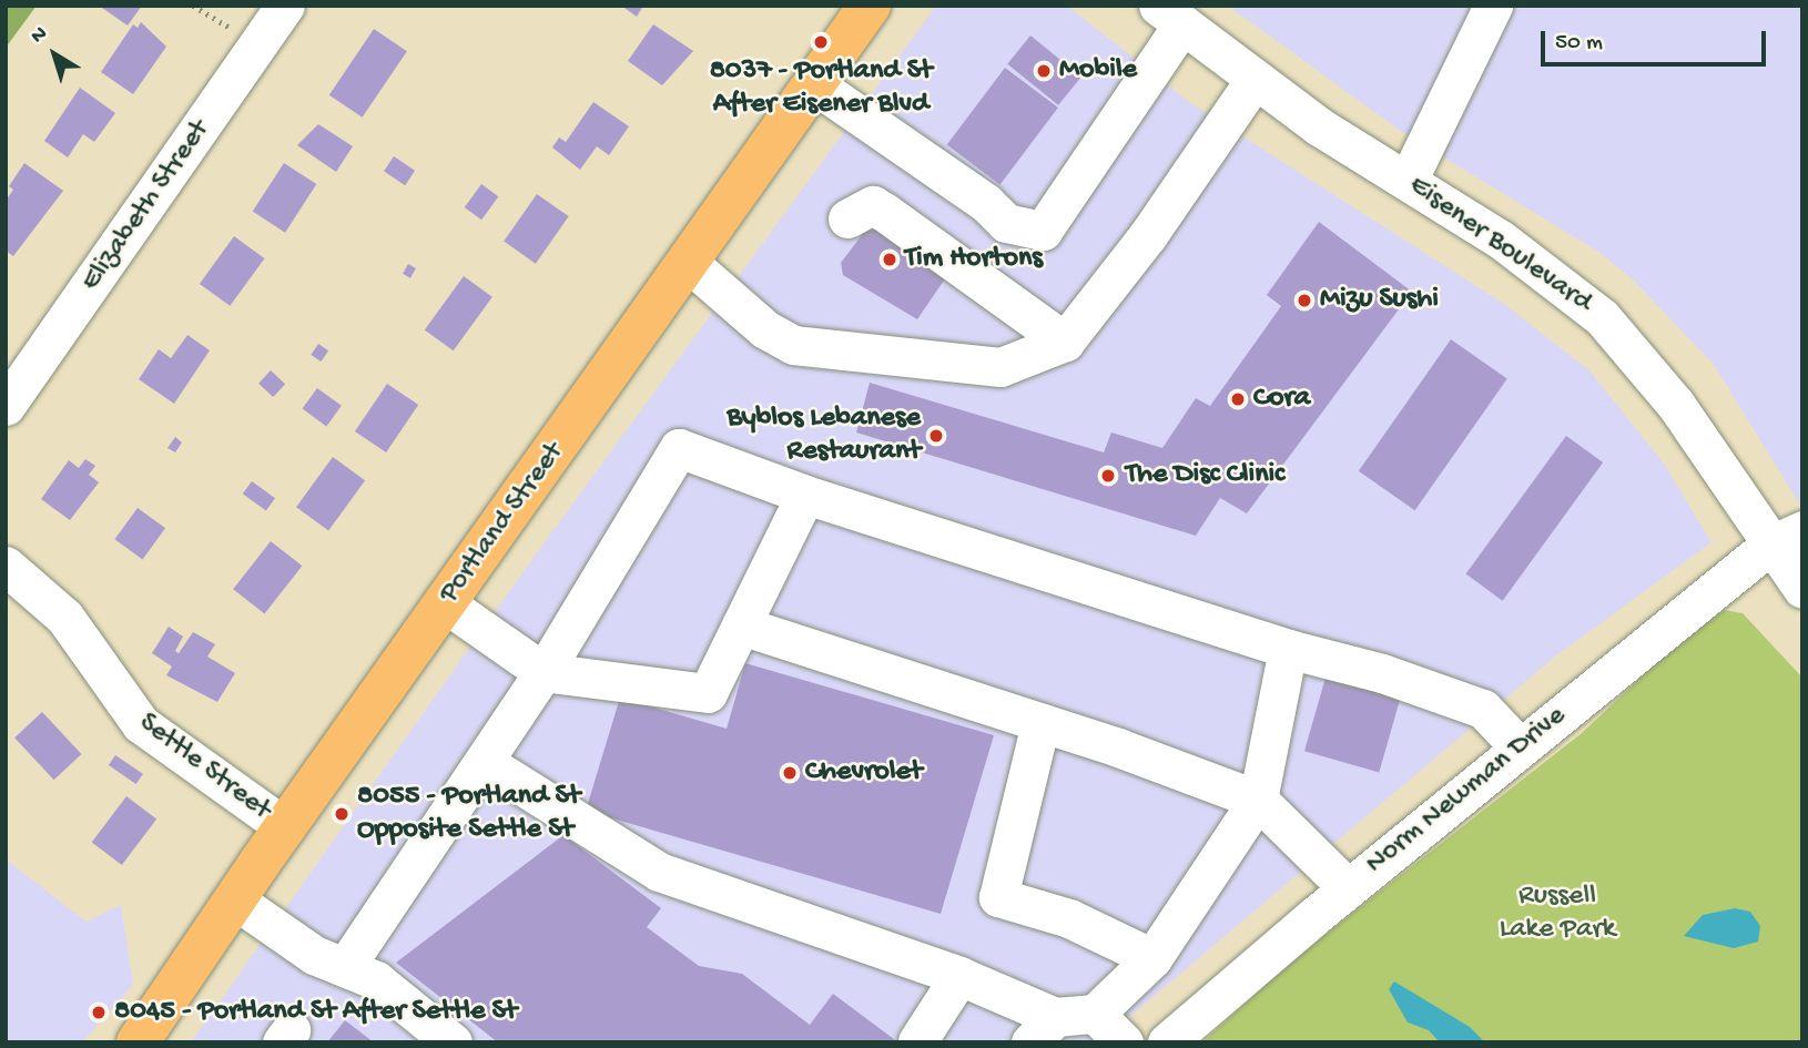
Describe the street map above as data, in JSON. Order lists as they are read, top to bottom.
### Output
{
  "streets": {
    "main road": ["Portland Street"],
    "street": [
      "Elizabeth Street",
      "Eisener Boulevard",
      "Settle Street",
      "Norm Newman Drive"
    ]
  },
  "crossings": [
    ["Eisener Boulevard", "Norm Newman Drive"],
    ["Portland Street", "Settle Street"]
  ],
  "parks": ["Russell Lake Park"],
  "places": [
    "8037 - Portland St After Eisener Blvd",
    "Mobile",
    "Tim Hortons",
    "Mizu Sushi",
    "Cora",
    "Byblos Lebanese Restaurant",
    "The Disc Clinic",
    "Chevrolet",
    "8055 - Portland St Opposite Settle St",
    "8045 - Portland St After Settle St"
  ],
  "scale_bar": "50 m",
  "north": "top left"
}
